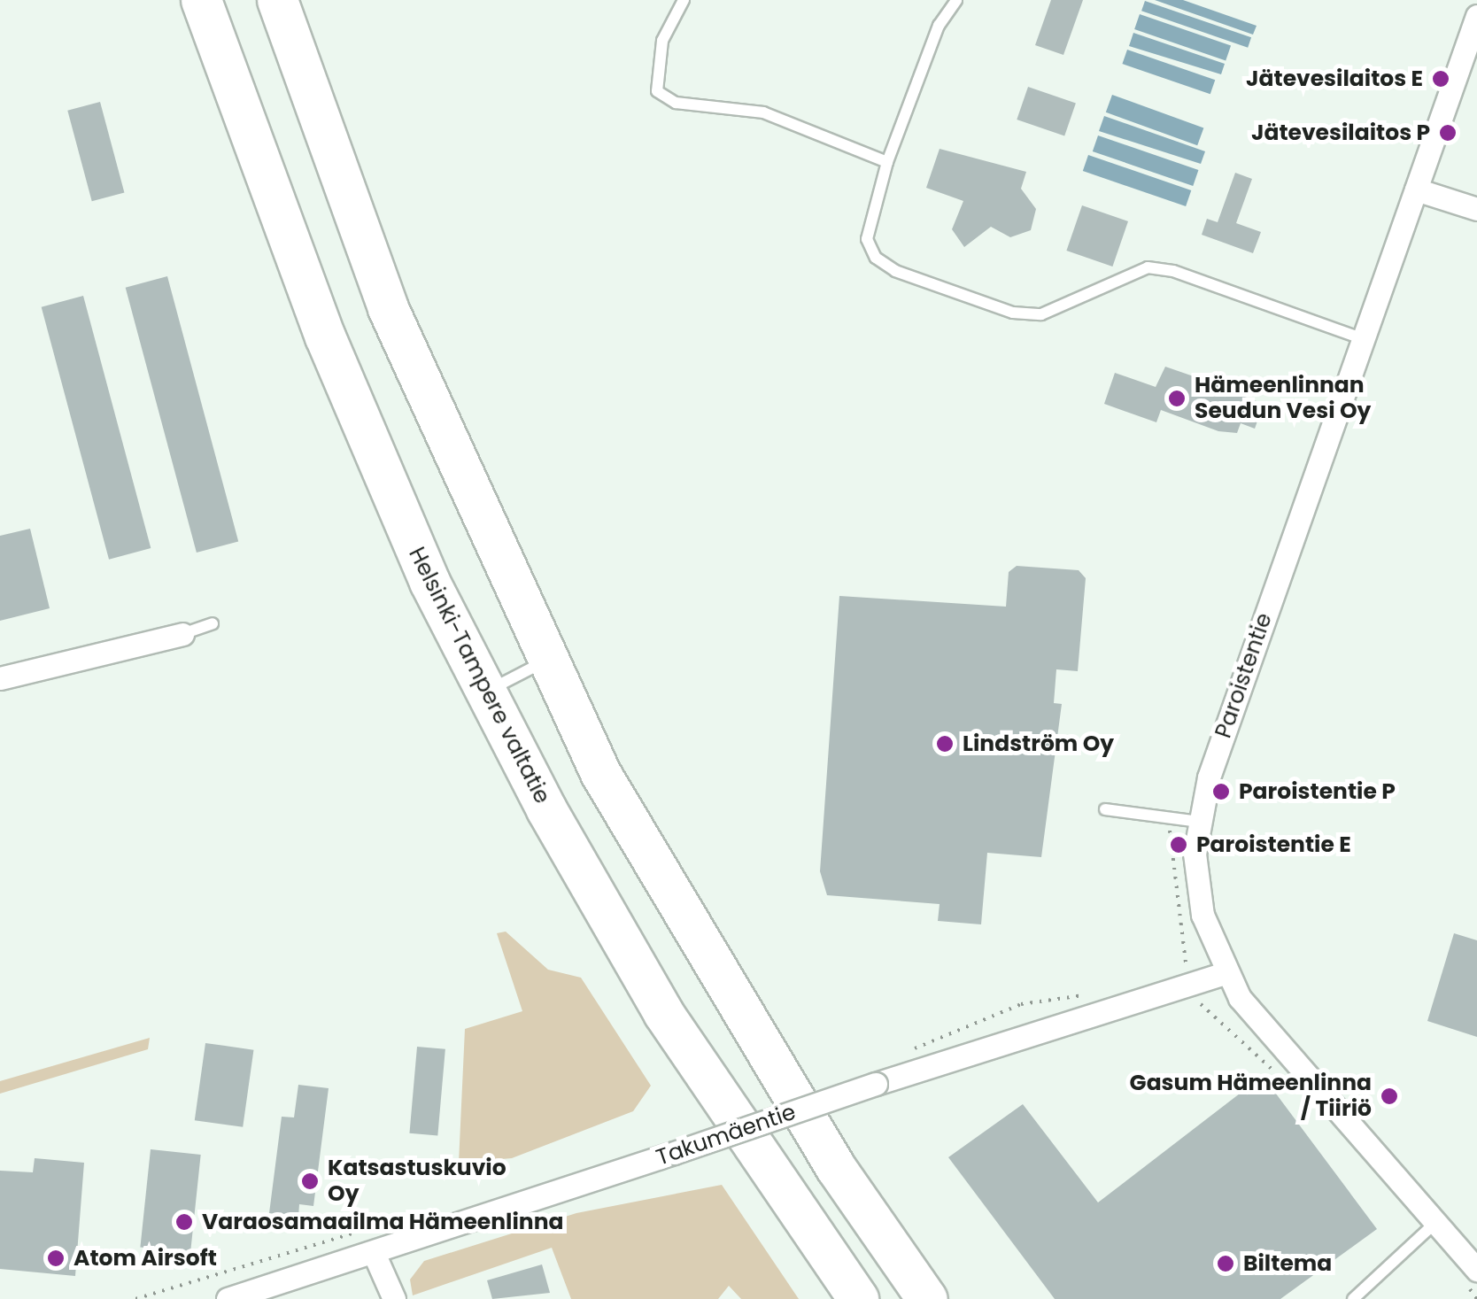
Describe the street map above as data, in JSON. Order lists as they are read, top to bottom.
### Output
{
  "streets": {
    "highway": ["Helsinki-Tampere valtatie"],
    "street": ["Paroistentie", "Takumäentie"]
  },
  "crossings": [
    ["Paroistentie", "Takumäentie"]
  ],
  "places": [
    "Jätevesilaitos E",
    "Jätevesilaitos P",
    "Hämeenlinnan Seudun Vesi Oy",
    "Lindström Oy",
    "Paroistentie P",
    "Paroistentie E",
    "Gasum Hämeenlinna / Tiiriö",
    "Katsastuskuvio Oy",
    "Varaosamaailma Hämeenlinna",
    "Atom Airsoft",
    "Biltema"
  ]
}
